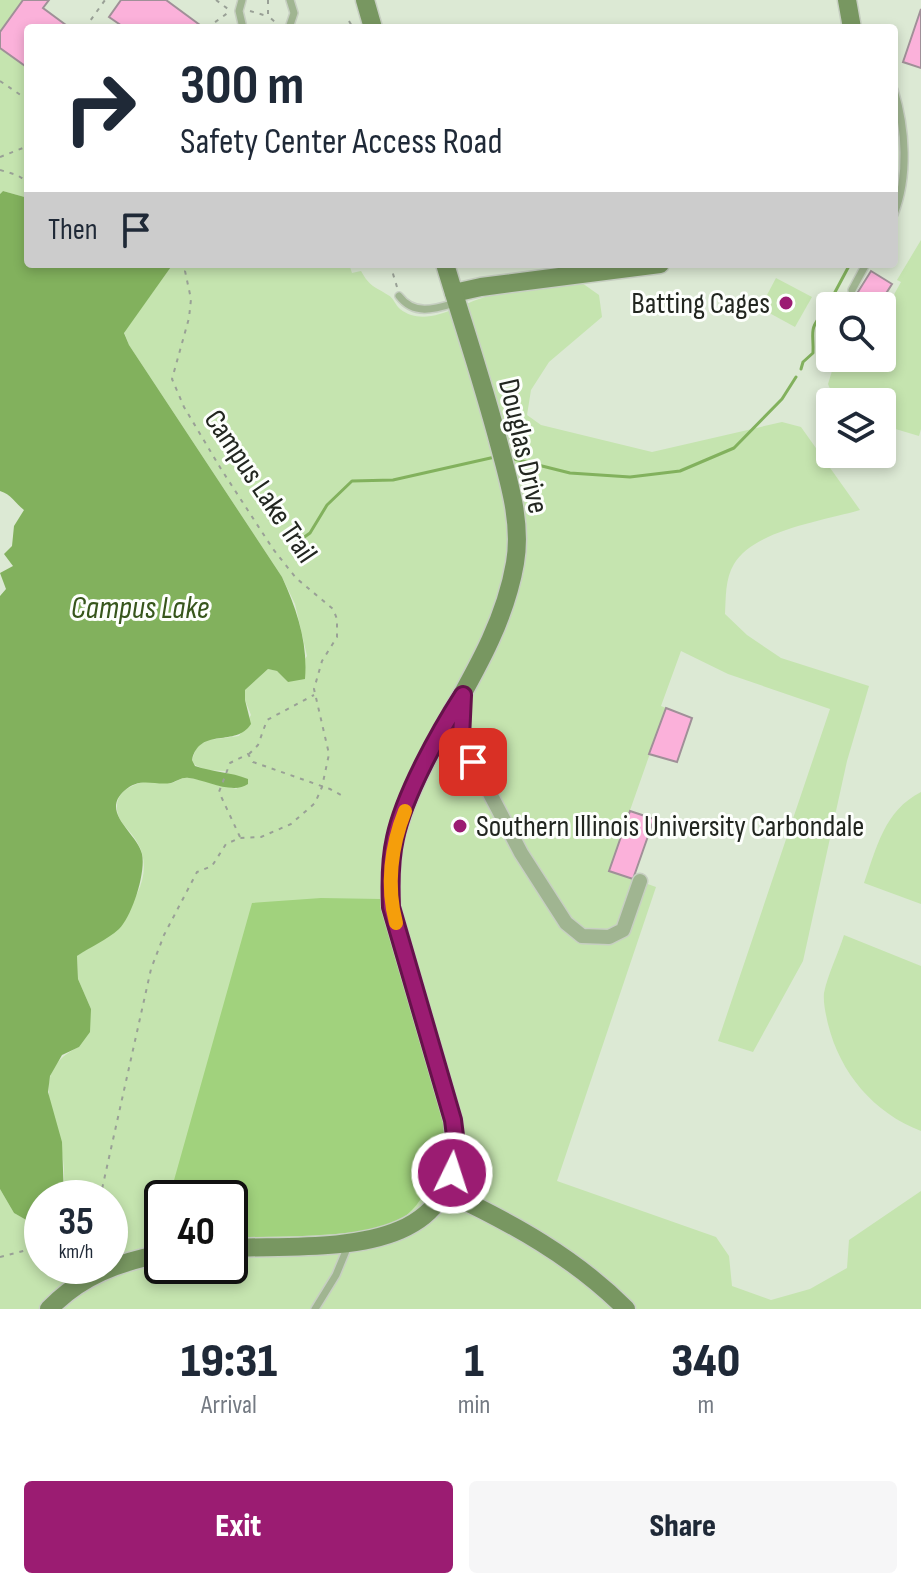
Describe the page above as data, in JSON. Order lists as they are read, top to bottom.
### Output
{
  "streets": {
    "street": ["Douglas Drive"],
    "path": ["Campus Lake Trail"]
  },
  "water": ["Campus Lake"],
  "places": ["Batting Cages", "Southern Illinois University Carbondale"],
  "page": {
    "turn": ["300 m", "Safety Center Access Road"],
    "then": "Then",
    "speed": "35 km/h",
    "limit": "40",
    "eta": [
      "19:31",
      "Arrival",
      "1",
      "min",
      "340",
      "m"
    ],
    "buttons": ["Exit", "Share"]
  }
}
